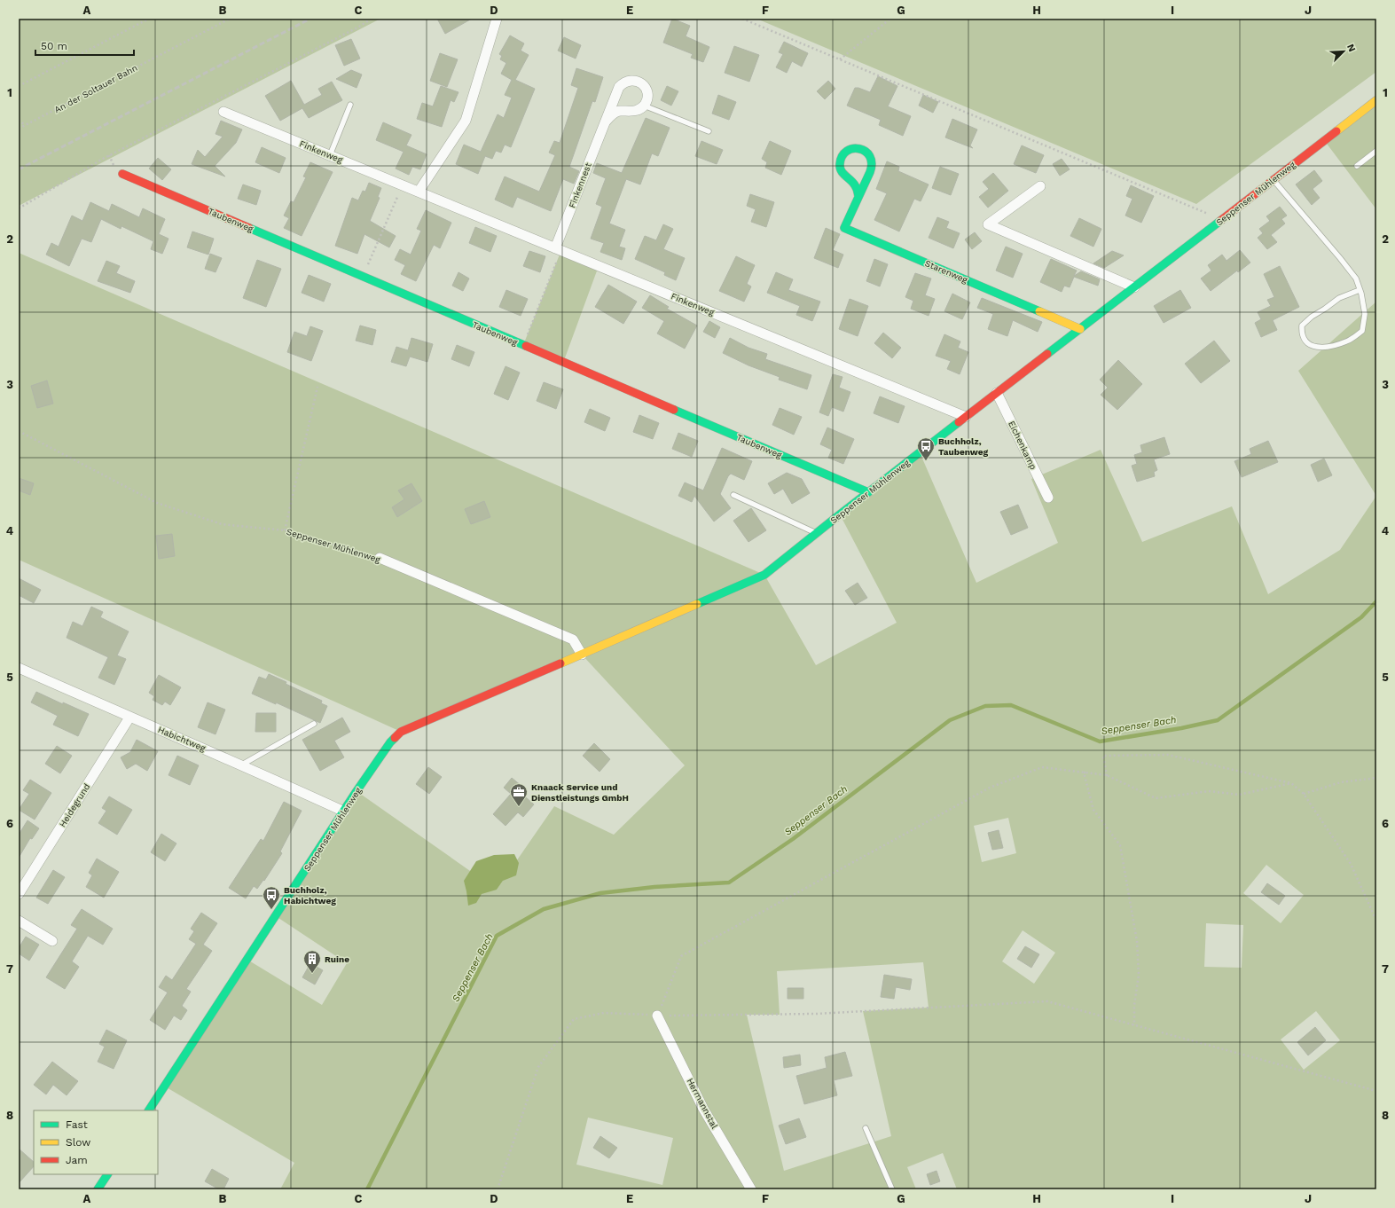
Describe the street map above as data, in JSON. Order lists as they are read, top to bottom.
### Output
{
  "streets": {
    "street": [
      "Finkenweg",
      "Finkennest",
      "Seppenser Mühlenweg",
      "Taubenweg",
      "Starenweg",
      "Eichenkamp",
      "Habichtweg",
      "Heidegrund",
      "Hermannstal"
    ],
    "path": ["An der Soltauer Bahn"]
  },
  "crossings": [
    ["Finkenweg", "Finkennest"],
    ["Finkenweg", "Seppenser Mühlenweg"],
    ["Seppenser Mühlenweg", "Taubenweg"],
    ["Seppenser Mühlenweg", "Starenweg"],
    ["Seppenser Mühlenweg", "Eichenkamp"],
    ["Seppenser Mühlenweg", "Habichtweg"],
    ["Habichtweg", "Heidegrund"]
  ],
  "water": ["Seppenser Bach"],
  "places": {
    "bus stop": ["Buchholz, Taubenweg", "Buchholz, Habichtweg"],
    "office": ["Knaack Service und Dienstleistungs GmbH"],
    "building": ["Ruine"]
  },
  "legend": ["Fast", "Slow", "Jam"],
  "scale_bar": "50 m",
  "north": "top right",
  "grid": {
    "columns": [
      "A",
      "B",
      "C",
      "D",
      "E",
      "F",
      "G",
      "H",
      "I",
      "J"
    ],
    "rows": [
      "1",
      "2",
      "3",
      "4",
      "5",
      "6",
      "7",
      "8"
    ]
  }
}
